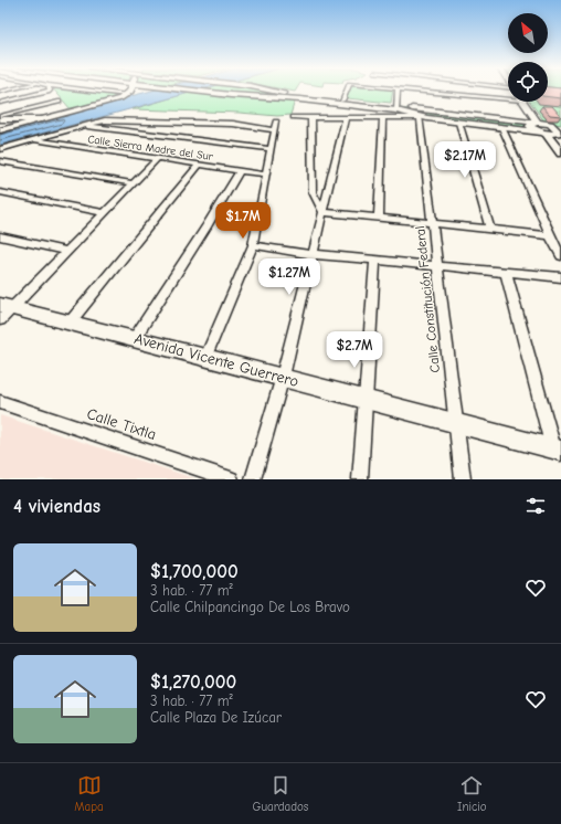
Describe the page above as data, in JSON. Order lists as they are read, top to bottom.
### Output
{
  "streets": {
    "street": [
      "Calle Sierra Madre del Sur",
      "Calle Constitución Federal",
      "Avenida Vicente Guerrero",
      "Calle Tixtla"
    ]
  },
  "crossings": [
    ["Calle Constitución Federal", "Avenida Vicente Guerrero"]
  ],
  "north": "top left",
  "page": {
    "price": [
      "$2.17M",
      "$1.7M",
      "$1.27M",
      "$2.7M"
    ],
    "heading": "4 viviendas",
    "list": [
      {
        "name": "$1,700,000",
        "note": "3 hab. · 77 m² · Calle Chilpancingo De Los Bravo"
      },
      {
        "name": "$1,270,000",
        "note": "3 hab. · 77 m² · Calle Plaza De Izúcar"
      }
    ],
    "tabs": ["Mapa", "Guardados", "Inicio"]
  }
}
